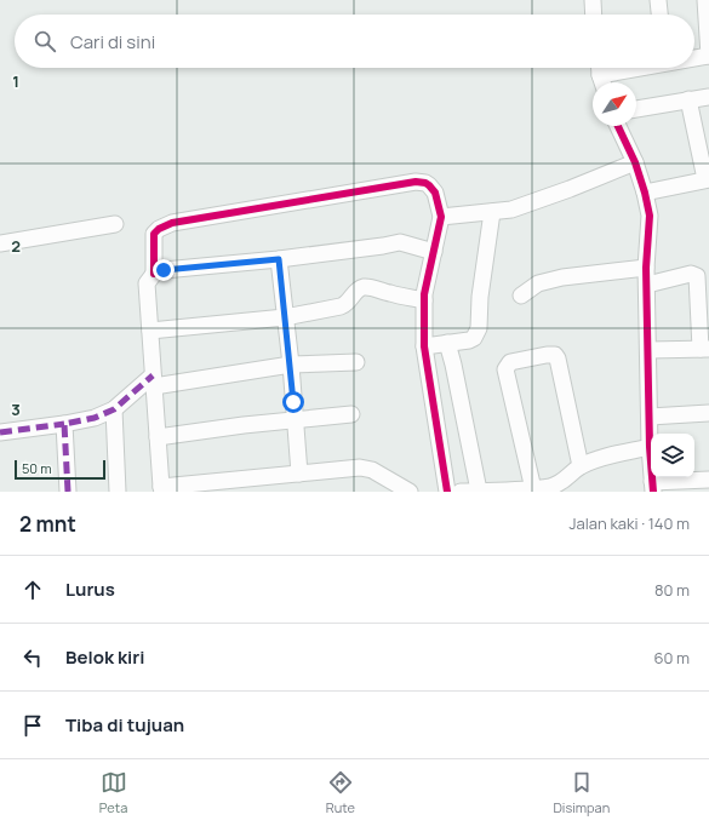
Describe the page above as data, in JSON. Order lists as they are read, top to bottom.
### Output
{
  "scale_bar": "50 m",
  "north": "top right",
  "page": {
    "search": "Cari di sini",
    "scale": "50 m",
    "heading": ["2 mnt", "Jalan kaki · 140 m"],
    "list": [
      ["Lurus", "80 m"],
      ["Belok kiri", "60 m"],
      "Tiba di tujuan"
    ],
    "nav": ["Peta", "Rute", "Disimpan"]
  },
  "grid": {
    "rows": ["1", "2", "3"]
  }
}
